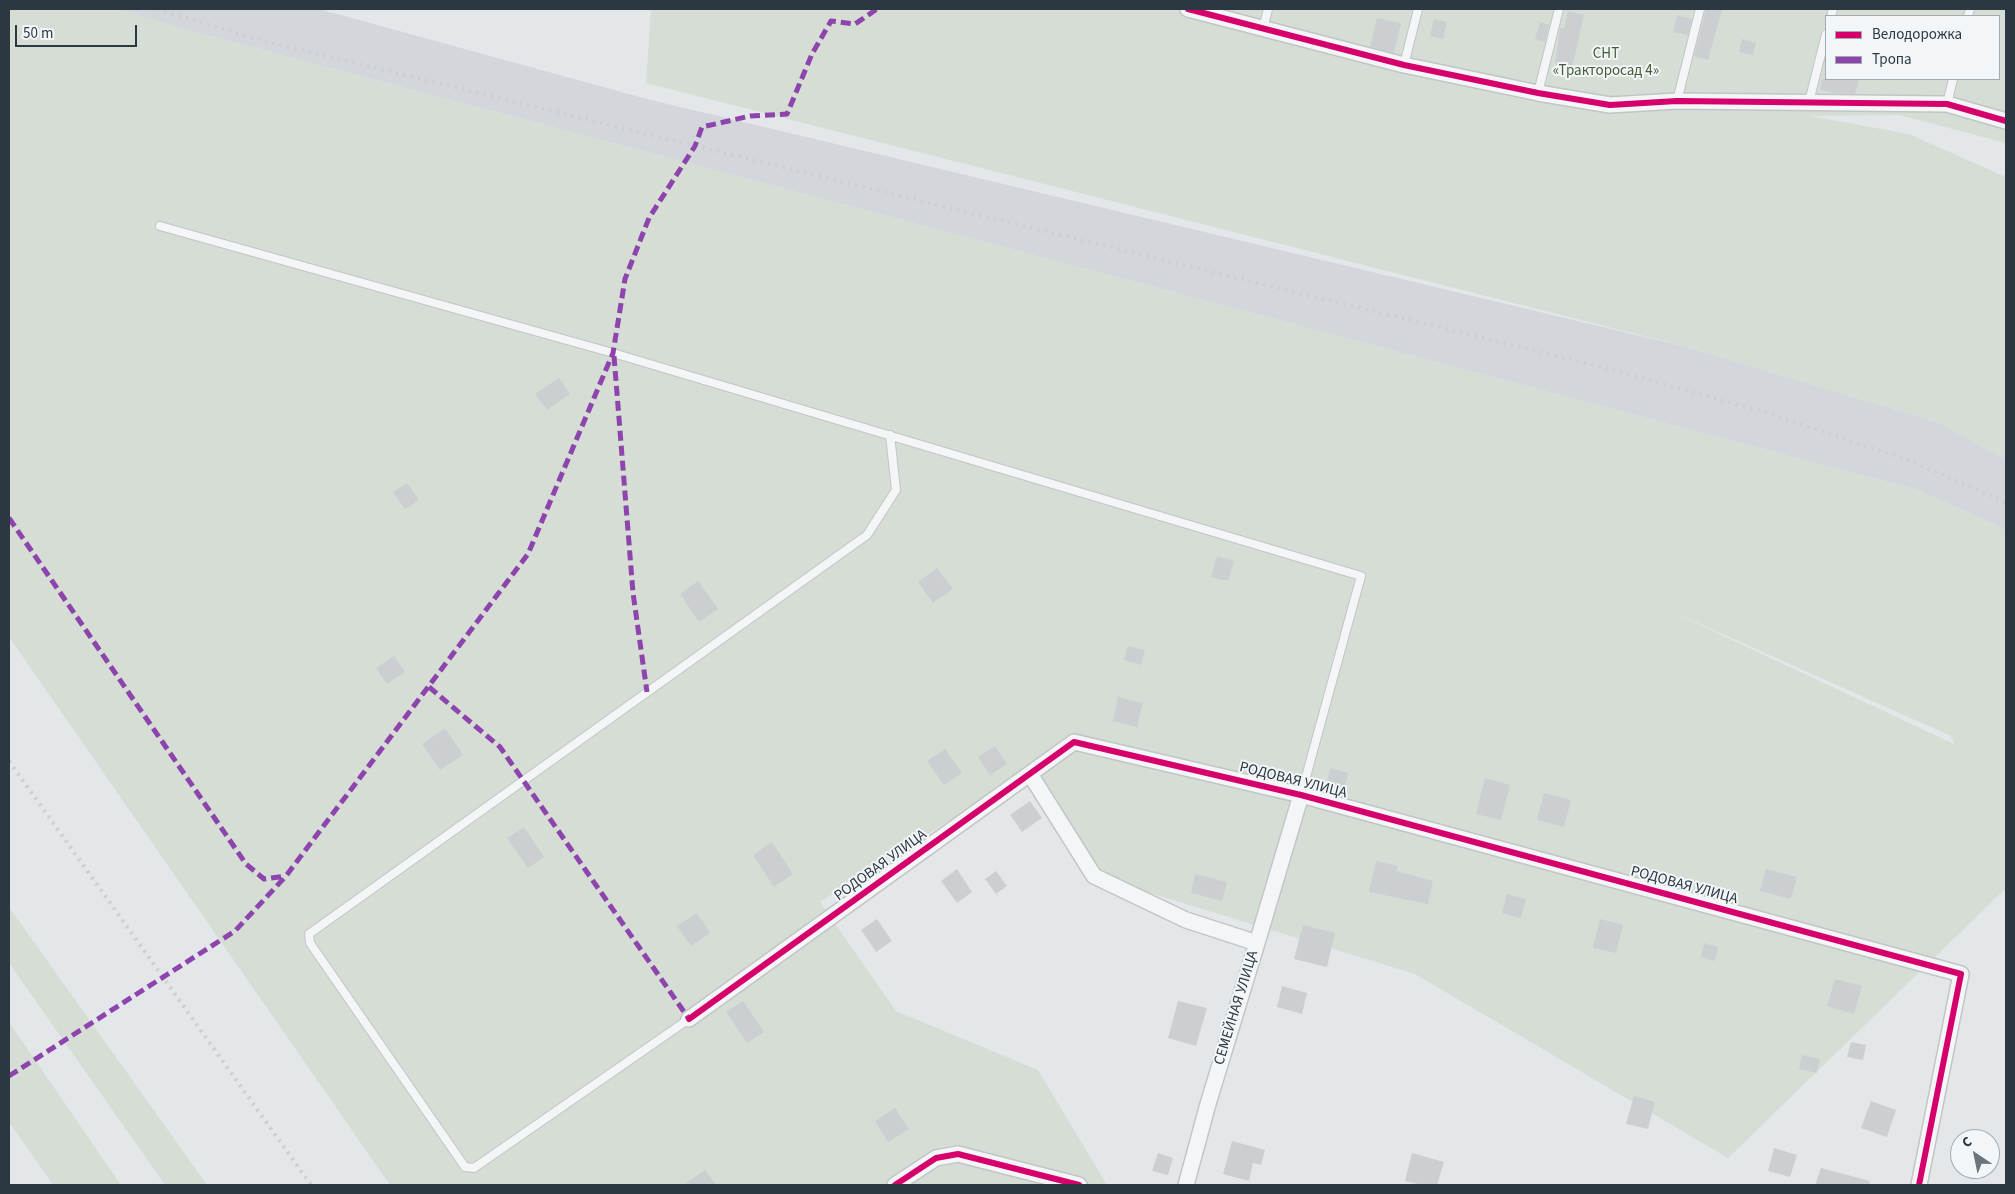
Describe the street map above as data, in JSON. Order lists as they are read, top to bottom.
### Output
{
  "streets": {
    "street": ["РОДОВАЯ УЛИЦА", "СЕМЕЙНАЯ УЛИЦА"]
  },
  "crossings": [
    ["РОДОВАЯ УЛИЦА", "СЕМЕЙНАЯ УЛИЦА"]
  ],
  "parks": ["СНТ «Тракторосад 4»"],
  "legend": ["Велодорожка", "Тропа"],
  "scale_bar": "50 m",
  "north": "top left"
}
